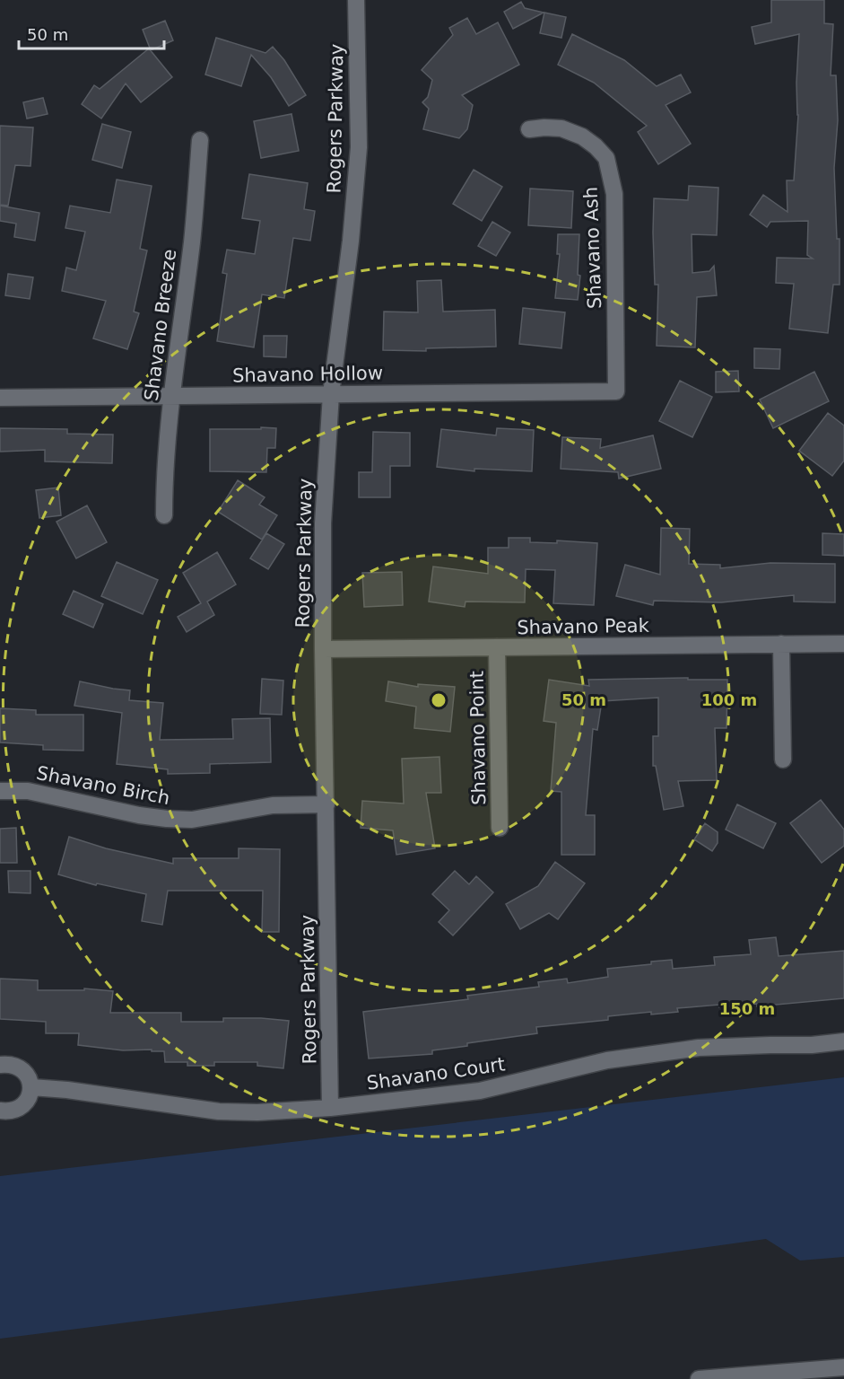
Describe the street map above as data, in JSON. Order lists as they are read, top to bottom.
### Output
{
  "streets": {
    "street": [
      "Rogers Parkway",
      "Shavano Ash",
      "Shavano Breeze",
      "Shavano Hollow",
      "Shavano Peak",
      "Shavano Point",
      "Shavano Birch",
      "Shavano Court"
    ]
  },
  "crossings": [
    ["Rogers Parkway", "Shavano Hollow"],
    ["Rogers Parkway", "Shavano Peak"],
    ["Rogers Parkway", "Shavano Birch"],
    ["Rogers Parkway", "Shavano Court"],
    ["Shavano Ash", "Shavano Hollow"],
    ["Shavano Breeze", "Shavano Hollow"],
    ["Shavano Peak", "Shavano Point"]
  ],
  "scale_bar": "50 m",
  "rings": ["50 m", "100 m", "150 m"]
}
